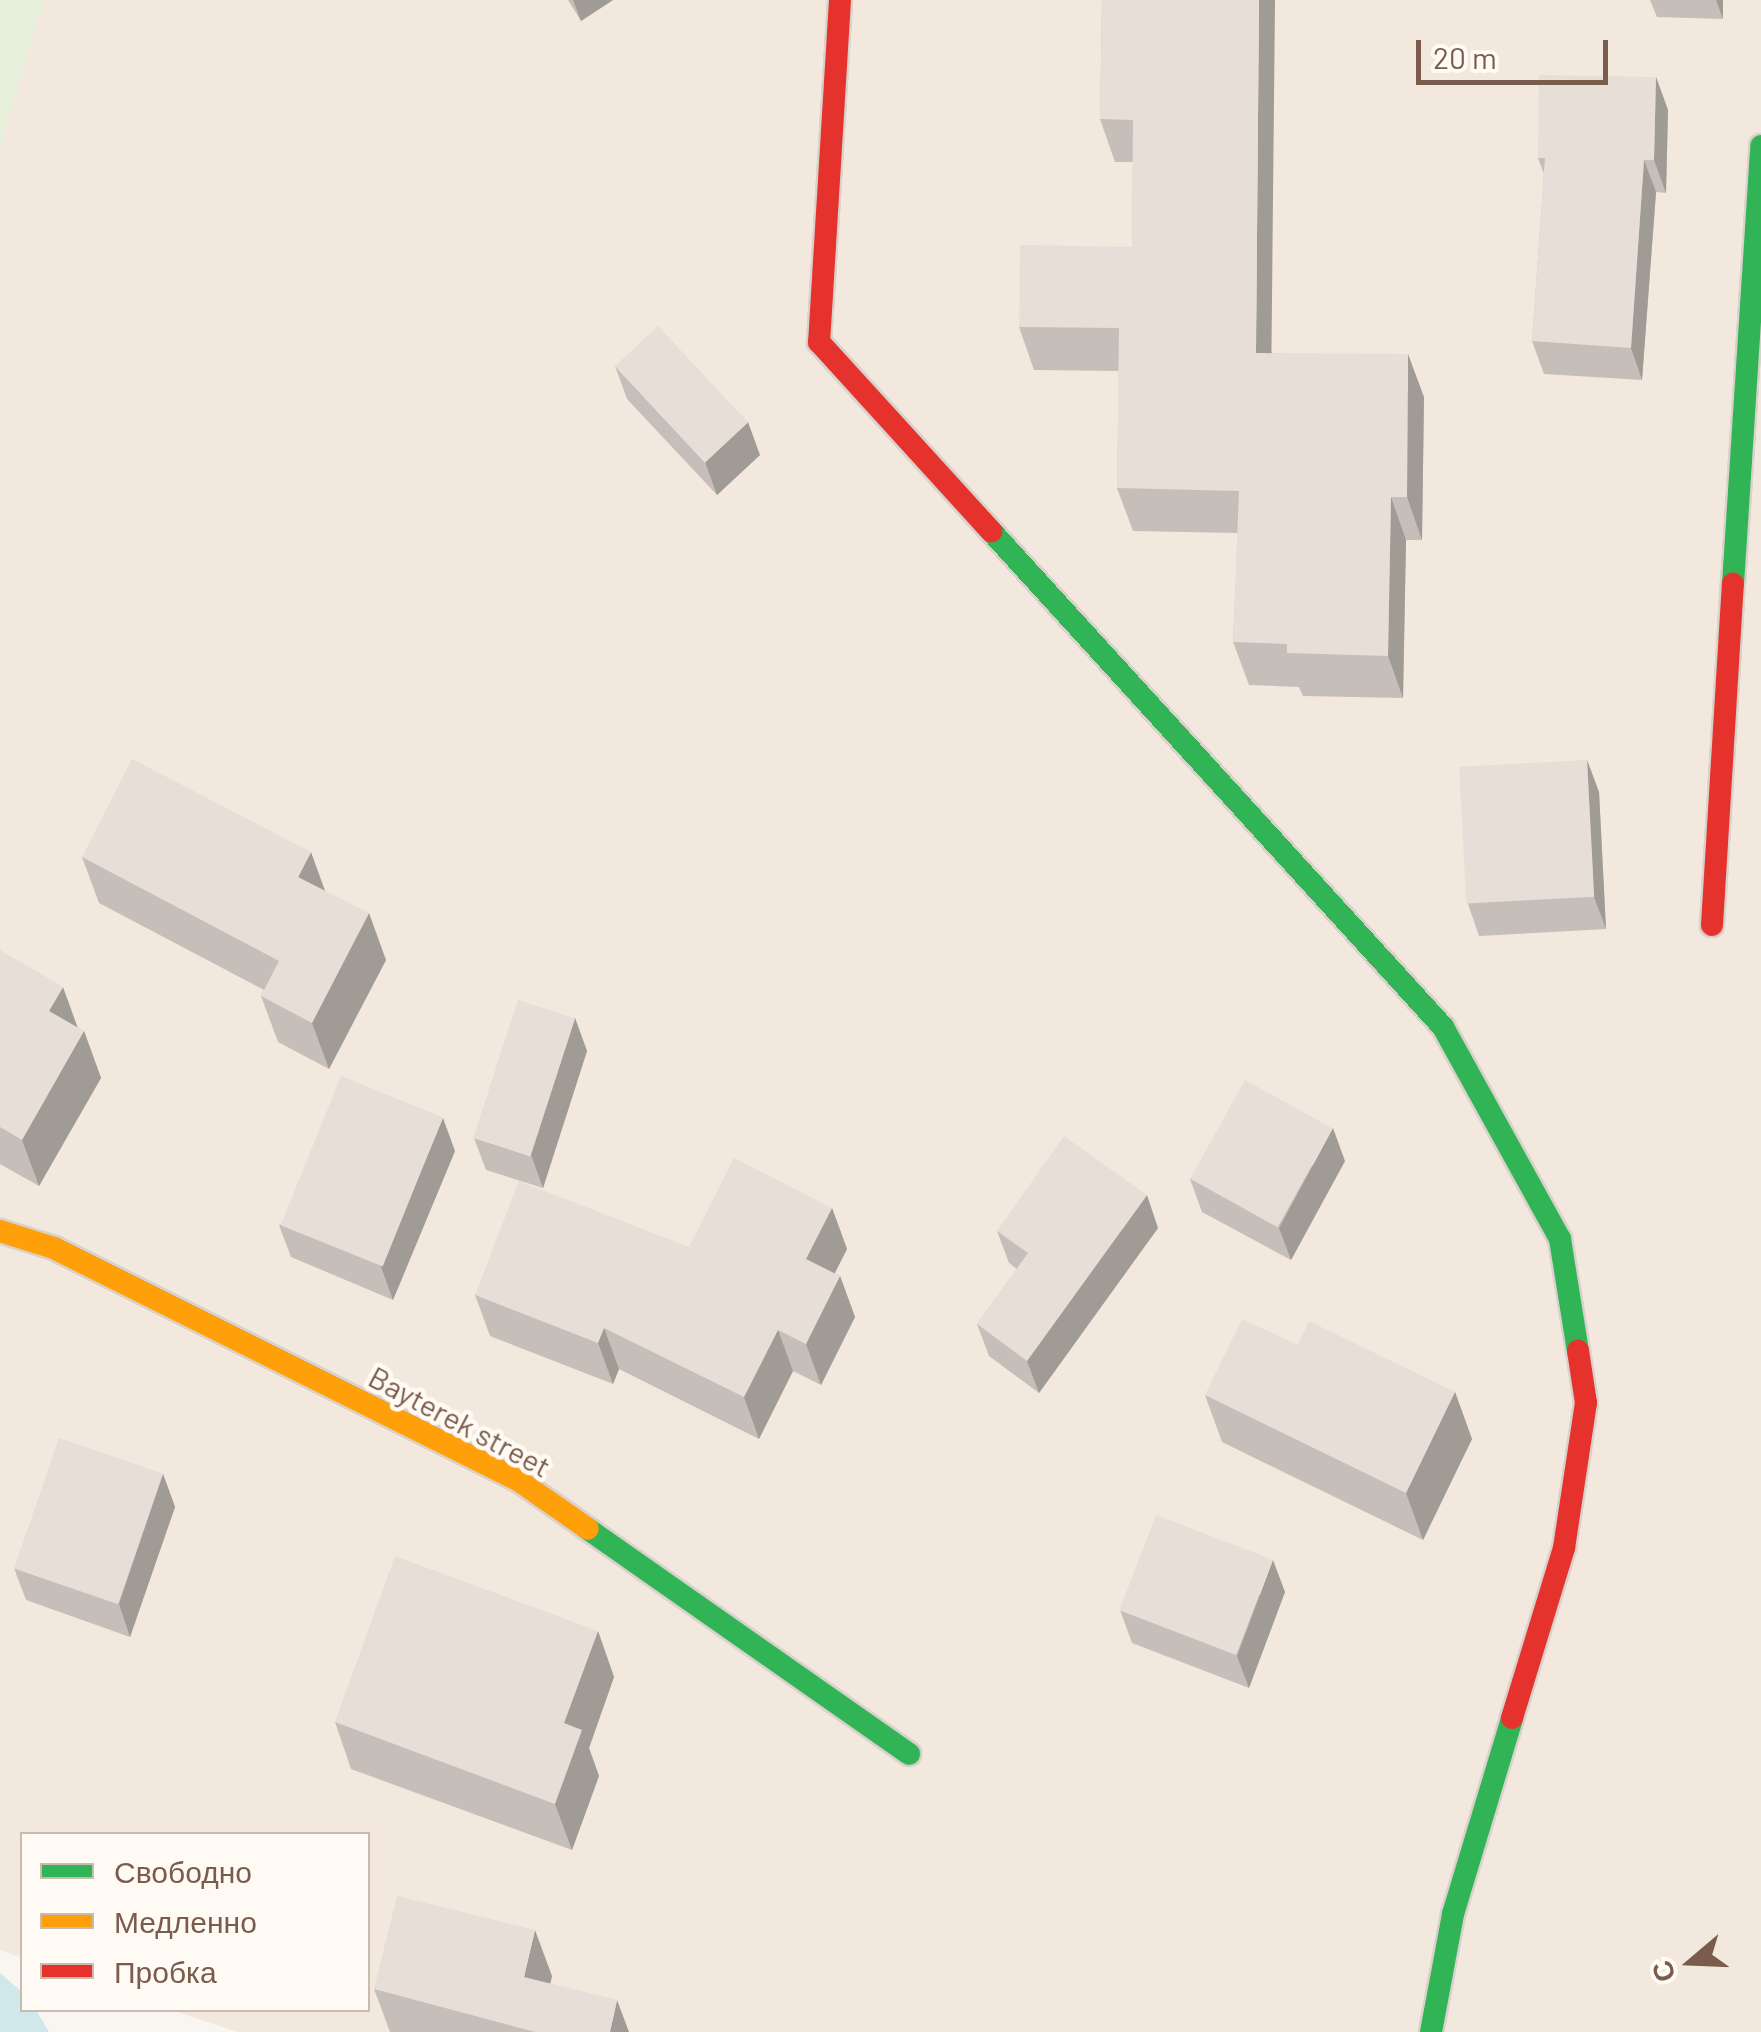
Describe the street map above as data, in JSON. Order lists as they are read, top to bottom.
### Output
{
  "streets": {
    "street": ["Bayterek street"]
  },
  "legend": ["Свободно", "Медленно", "Пробка"],
  "scale_bar": "20 m",
  "north": "left"
}
